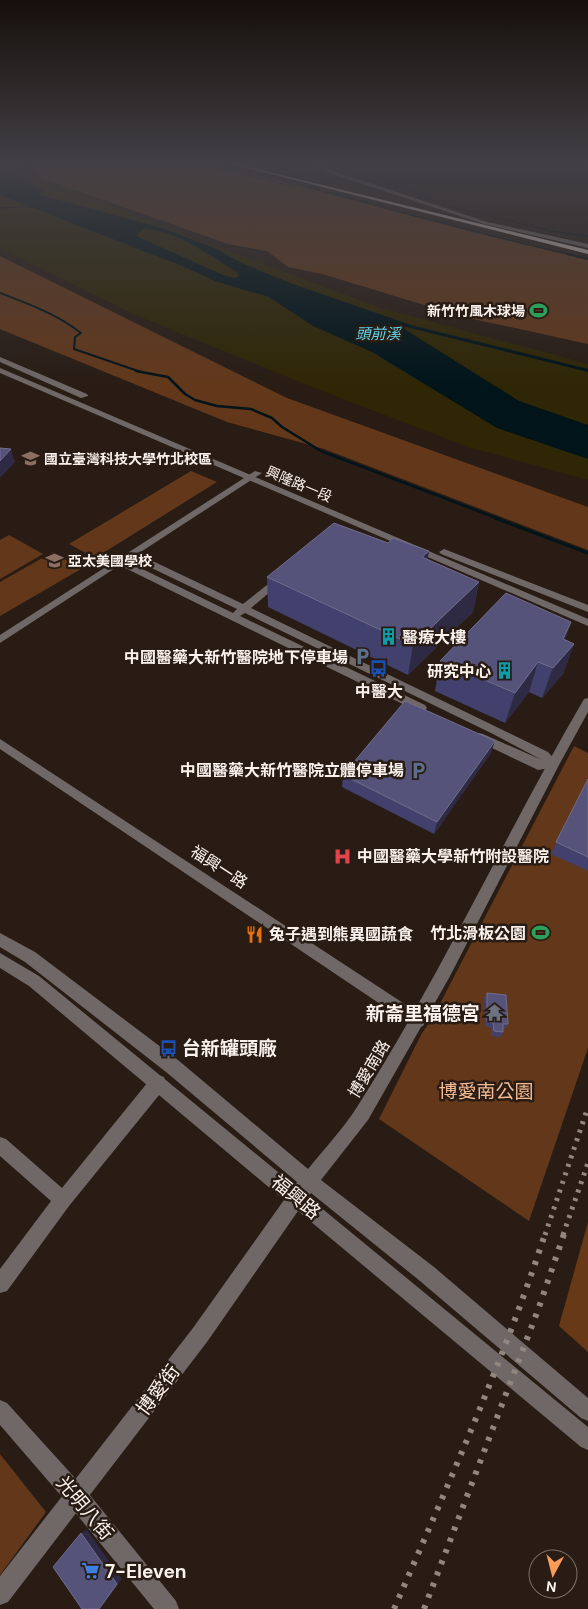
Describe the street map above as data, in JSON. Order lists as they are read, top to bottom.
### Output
{
  "streets": {
    "street": [
      "興隆路一段",
      "福興一路",
      "博愛南路",
      "福興路",
      "博愛街",
      "光明八街"
    ]
  },
  "crossings": [
    ["福興一路", "博愛南路"],
    ["博愛南路", "福興路"],
    ["博愛南路", "博愛街"],
    ["福興路", "博愛街"],
    ["博愛街", "光明八街"]
  ],
  "water": ["頭前溪"],
  "parks": ["博愛南公園"],
  "places": {
    "sports": ["新竹竹風木球場", "竹北滑板公園"],
    "school or university": ["國立臺灣科技大學竹北校區", "亞太美國學校"],
    "building": ["醫療大樓", "研究中心"],
    "parking": ["中國醫藥大新竹醫院地下停車場", "中國醫藥大新竹醫院立體停車場"],
    "bus stop": ["中醫大", "台新罐頭廠"],
    "hospital": ["中國醫藥大學新竹附設醫院"],
    "restaurant": ["兔子遇到熊異國蔬食"],
    "temple": ["新崙里福德宮"],
    "supermarket": ["7-Eleven"]
  },
  "north": "bottom"
}
